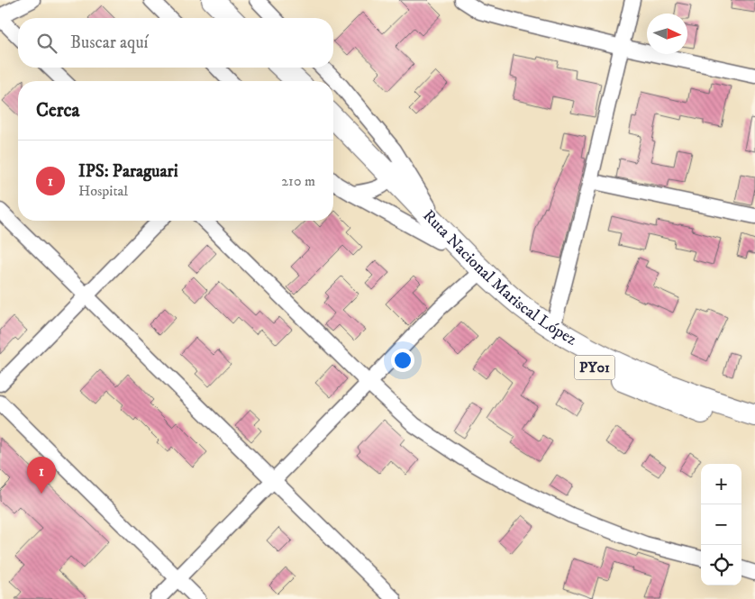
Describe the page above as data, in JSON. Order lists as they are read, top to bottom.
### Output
{
  "streets": {
    "highway": ["Ruta Nacional Mariscal López", "PY01"]
  },
  "north": "right",
  "page": {
    "search": "Buscar aquí",
    "heading": "Cerca",
    "list": [
      {
        "mark": "1",
        "name": "IPS: Paraguari",
        "note": "Hospital",
        "value": "210 m"
      }
    ],
    "pins": "1",
    "map_buttons": ["+", "−"]
  }
}
